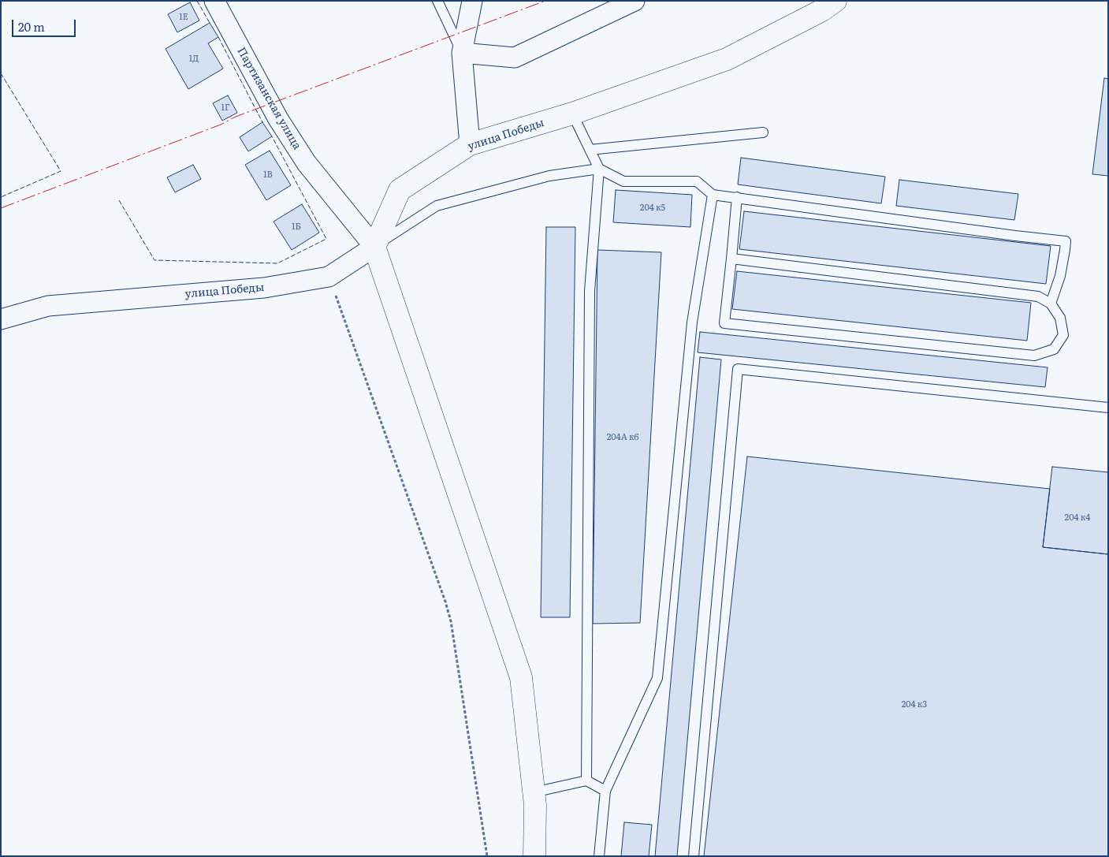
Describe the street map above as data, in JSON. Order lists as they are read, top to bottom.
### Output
{
  "streets": {
    "street": ["Партизанская улица", "улица Победы"]
  },
  "crossings": [
    ["Партизанская улица", "улица Победы"]
  ],
  "house_numbers": [
    "1Е",
    "1Д",
    "1Г",
    "1В",
    "204 к5",
    "1Б",
    "204А к6",
    "204 к4",
    "204 к3"
  ],
  "scale_bar": "20 m"
}
